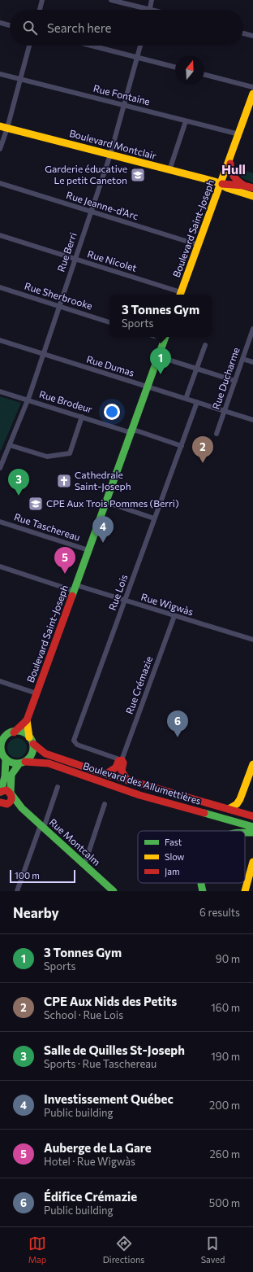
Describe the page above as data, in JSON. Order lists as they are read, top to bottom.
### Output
{
  "streets": {
    "main road": [
      "Boulevard Montclair",
      "Boulevard Saint-Joseph",
      "Boulevard des Allumettières",
      "Rue Montcalm"
    ],
    "street": [
      "Rue Fontaine",
      "Rue Jeanne-d'Arc",
      "Rue Berri",
      "Rue Nicolet",
      "Rue Sherbrooke",
      "Rue Dumas",
      "Rue Ducharme",
      "Rue Brodeur",
      "Rue Taschereau",
      "Rue Lois",
      "Rue Wìgwàs",
      "Rue Crémazie"
    ]
  },
  "crossings": [
    ["Rue Fontaine", "Boulevard Saint-Joseph"],
    ["Rue Fontaine", "Rue Berri"],
    ["Boulevard Montclair", "Boulevard Saint-Joseph"],
    ["Boulevard Montclair", "Rue Berri"],
    ["Rue Jeanne-d'Arc", "Boulevard Saint-Joseph"],
    ["Rue Jeanne-d'Arc", "Rue Berri"],
    ["Boulevard Saint-Joseph", "Rue Nicolet"],
    ["Boulevard Saint-Joseph", "Rue Dumas"],
    ["Boulevard Saint-Joseph", "Rue Brodeur"],
    ["Boulevard Saint-Joseph", "Rue Taschereau"],
    ["Boulevard Saint-Joseph", "Rue Wìgwàs"],
    ["Boulevard Saint-Joseph", "Boulevard des Allumettières"],
    ["Rue Berri", "Rue Nicolet"],
    ["Rue Berri", "Rue Sherbrooke"],
    ["Rue Berri", "Rue Dumas"],
    ["Rue Berri", "Rue Brodeur"],
    ["Rue Dumas", "Rue Ducharme"],
    ["Rue Dumas", "Rue Lois"],
    ["Rue Brodeur", "Rue Lois"],
    ["Rue Lois", "Rue Wìgwàs"],
    ["Rue Lois", "Rue Crémazie"],
    ["Rue Wìgwàs", "Rue Crémazie"]
  ],
  "districts": ["Hull"],
  "places": {
    "school or university": ["Garderie éducative Le petit Caneton", "CPE Aux Trois Pommes (Berri)"],
    "church": ["Cathedrale Saint-Joseph"]
  },
  "legend": ["Fast", "Slow", "Jam"],
  "scale_bar": "100 m",
  "north": "top",
  "page": {
    "search": "Search here",
    "popup": ["3 Tonnes Gym", "Sports"],
    "pins": [
      "1",
      "2",
      "3",
      "4",
      "5",
      "6"
    ],
    "scale": "100 m",
    "heading": ["Nearby", "6 results"],
    "list": [
      {
        "mark": "1",
        "name": "3 Tonnes Gym",
        "note": "Sports",
        "value": "90 m"
      },
      {
        "mark": "2",
        "name": "CPE Aux Nids des Petits",
        "note": "School · Rue Lois",
        "value": "160 m"
      },
      {
        "mark": "3",
        "name": "Salle de Quilles St-Joseph",
        "note": "Sports · Rue Taschereau",
        "value": "190 m"
      },
      {
        "mark": "4",
        "name": "Investissement Québec",
        "note": "Public building",
        "value": "200 m"
      },
      {
        "mark": "5",
        "name": "Auberge de La Gare",
        "note": "Hotel · Rue Wìgwàs",
        "value": "260 m"
      },
      {
        "mark": "6",
        "name": "Édifice Crémazie",
        "note": "Public building",
        "value": "500 m"
      }
    ],
    "nav": ["Map", "Directions", "Saved"]
  }
}
